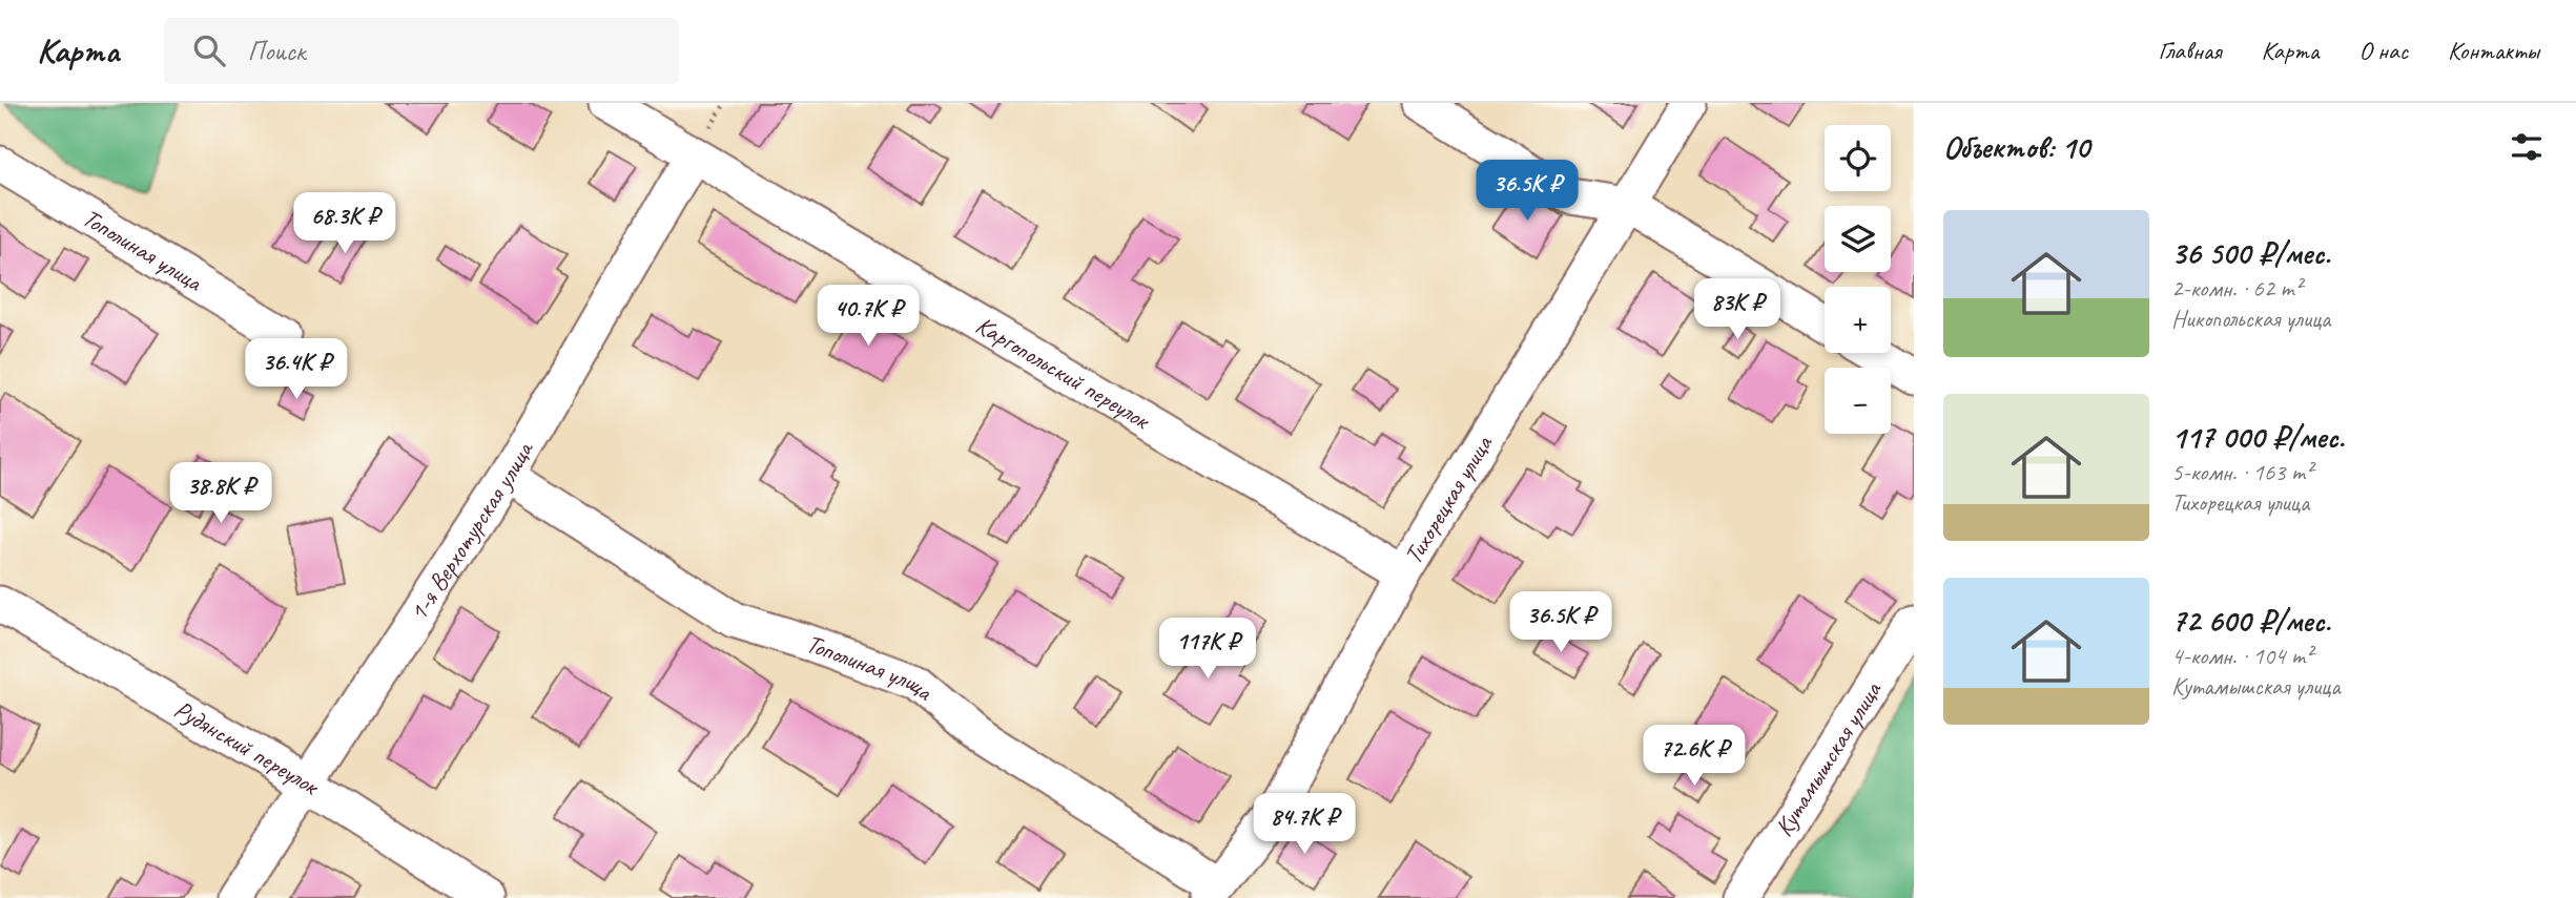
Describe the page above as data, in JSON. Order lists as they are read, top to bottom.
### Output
{
  "streets": {
    "street": [
      "Тополиная улица",
      "Каргопольский переулок",
      "Тихорецкая улица",
      "1-я Верхотурская улица",
      "Рудянский переулок",
      "Кутамышская улица"
    ]
  },
  "crossings": [
    ["Тополиная улица", "Тихорецкая улица"],
    ["Тополиная улица", "1-я Верхотурская улица"],
    ["Каргопольский переулок", "Тихорецкая улица"],
    ["Каргопольский переулок", "1-я Верхотурская улица"],
    ["1-я Верхотурская улица", "Рудянский переулок"]
  ],
  "page": {
    "header": "Карта",
    "search": "Поиск",
    "nav": [
      "Главная",
      "Карта",
      "О нас",
      "Контакты"
    ],
    "heading": "Объектов: 10",
    "map_buttons": ["+", "−"],
    "price": [
      "36.5K ₽",
      "68.3K ₽",
      "83K ₽",
      "40.7K ₽",
      "36.4K ₽",
      "38.8K ₽",
      "36.5K ₽",
      "117K ₽",
      "72.6K ₽",
      "84.7K ₽"
    ],
    "list": [
      {
        "name": "36 500 ₽/мес.",
        "note": "2-комн. · 62 m² · Никопольская улица"
      },
      {
        "name": "117 000 ₽/мес.",
        "note": "5-комн. · 163 m² · Тихорецкая улица"
      },
      {
        "name": "72 600 ₽/мес.",
        "note": "4-комн. · 104 m² · Кутамышская улица"
      }
    ]
  }
}
